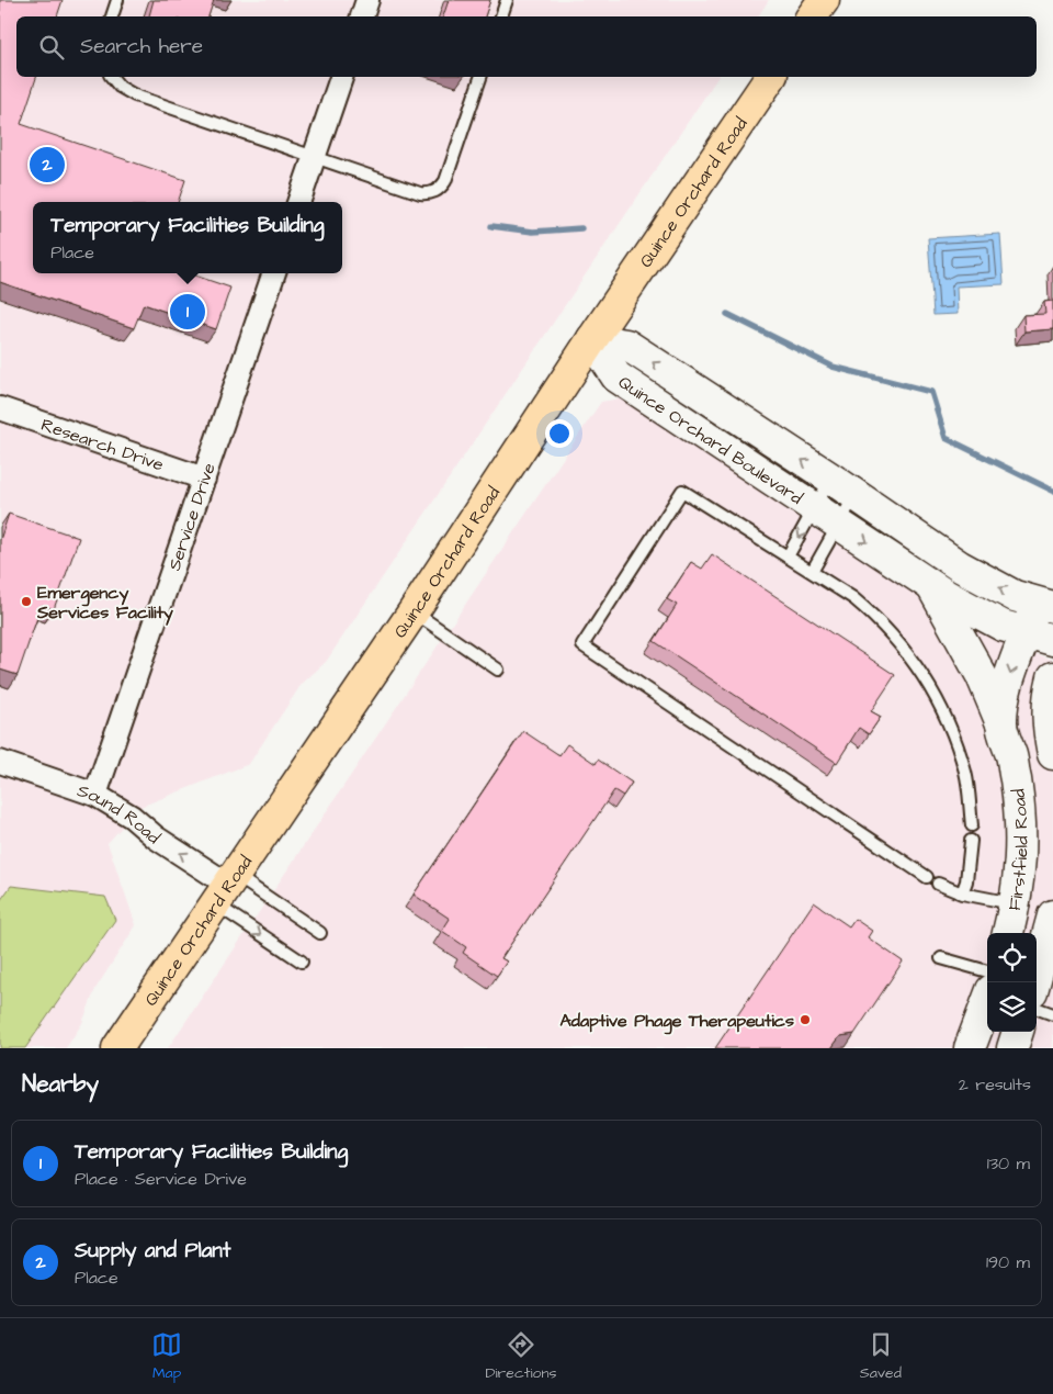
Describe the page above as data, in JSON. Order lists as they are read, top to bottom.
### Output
{
  "streets": {
    "main road": ["Quince Orchard Road"],
    "street": [
      "Quince Orchard Boulevard",
      "Research Drive",
      "Service Drive",
      "Sound Road",
      "Firstfield Road"
    ]
  },
  "crossings": [
    ["Quince Orchard Road", "Quince Orchard Boulevard"],
    ["Quince Orchard Road", "Sound Road"],
    ["Quince Orchard Boulevard", "Firstfield Road"],
    ["Research Drive", "Service Drive"],
    ["Service Drive", "Sound Road"]
  ],
  "one_way": ["Sound Road"],
  "places": ["Emergency Services Facility", "Adaptive Phage Therapeutics"],
  "page": {
    "search": "Search here",
    "pins": ["2", "1"],
    "popup": ["Temporary Facilities Building", "Place"],
    "heading": ["Nearby", "2 results"],
    "list": [
      {
        "mark": "1",
        "name": "Temporary Facilities Building",
        "note": "Place · Service Drive",
        "value": "130 m"
      },
      {
        "mark": "2",
        "name": "Supply and Plant",
        "note": "Place",
        "value": "190 m"
      }
    ],
    "nav": ["Map", "Directions", "Saved"]
  }
}
